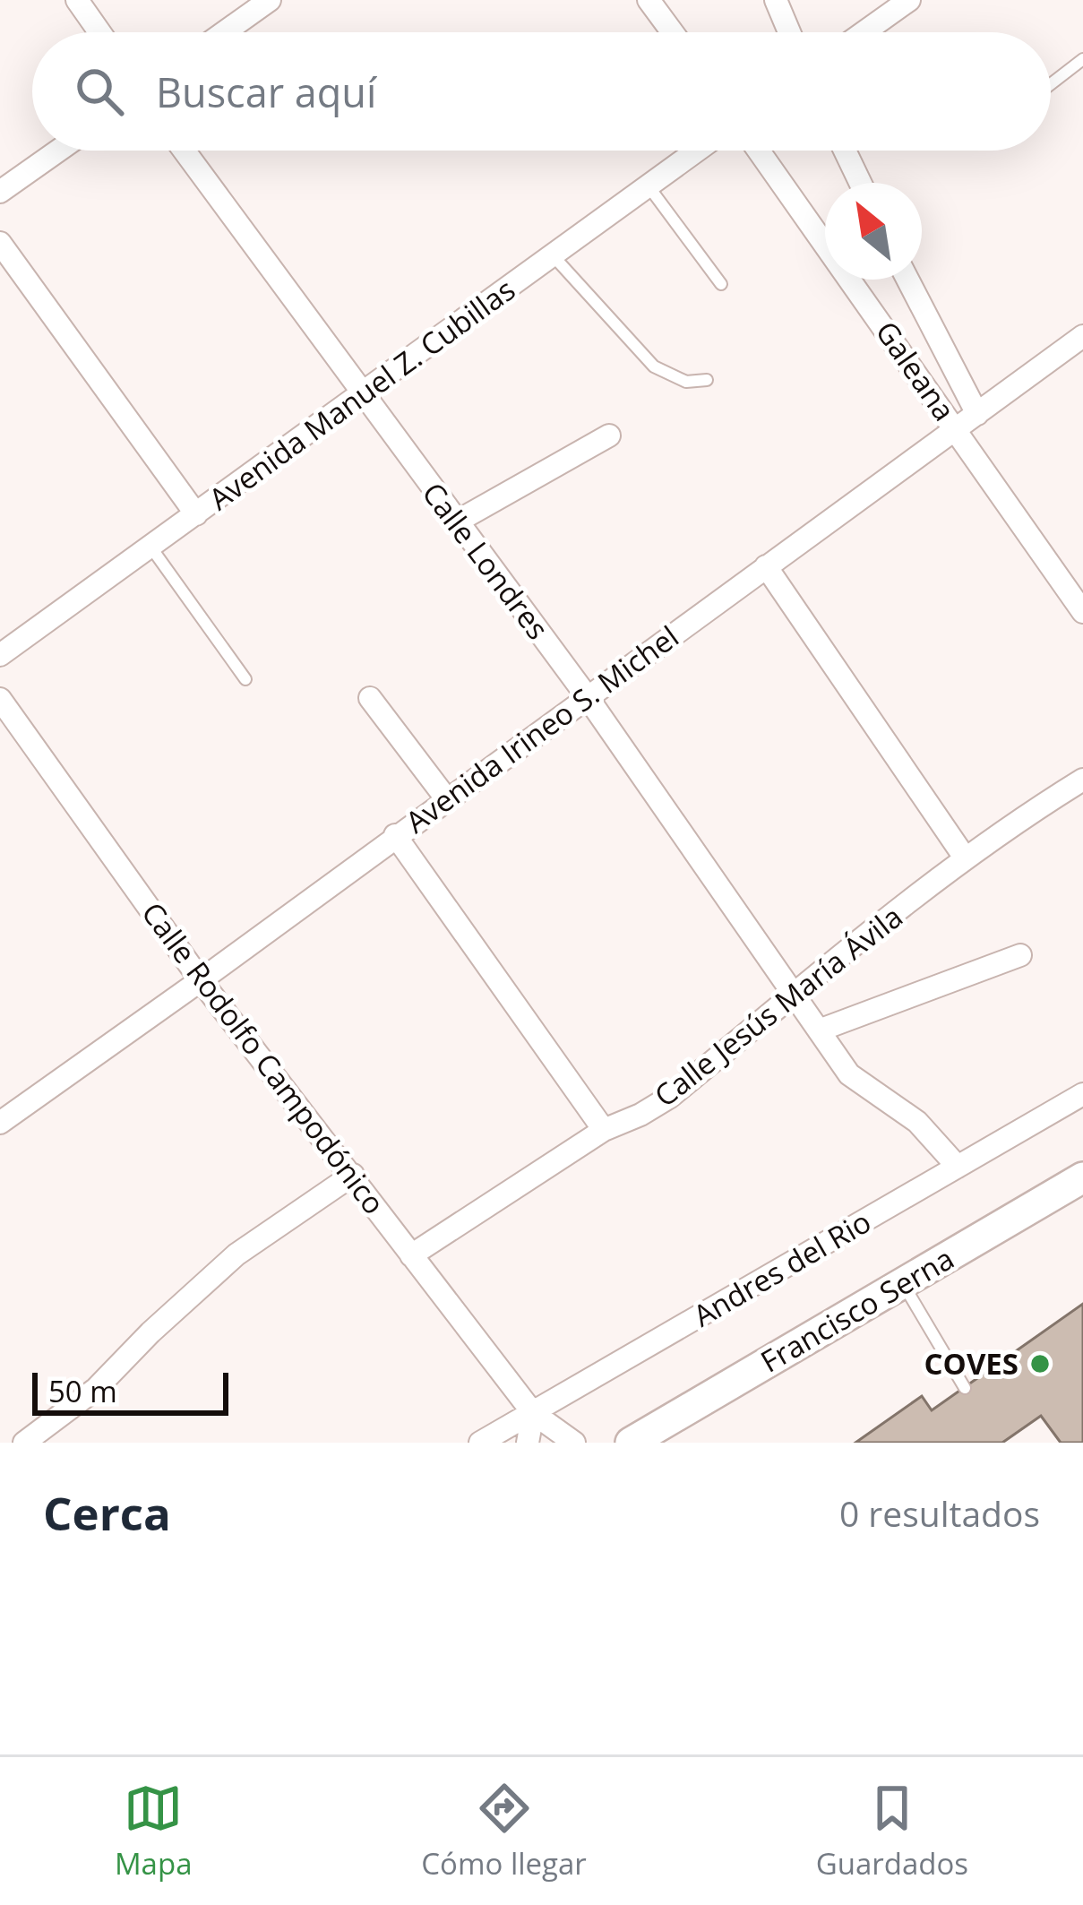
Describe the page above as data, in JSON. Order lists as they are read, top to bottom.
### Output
{
  "streets": {
    "main road": ["Francisco Serna"],
    "street": [
      "Galeana",
      "Avenida Manuel Z. Cubillas",
      "Calle Londres",
      "Avenida Irineo S. Michel",
      "Calle Jesús María Ávila",
      "Calle Rodolfo Campodónico",
      "Andres del Rio"
    ]
  },
  "crossings": [
    ["Galeana", "Avenida Irineo S. Michel"],
    ["Avenida Manuel Z. Cubillas", "Calle Londres"],
    ["Calle Londres", "Avenida Irineo S. Michel"],
    ["Calle Londres", "Calle Jesús María Ávila"],
    ["Calle Londres", "Andres del Rio"],
    ["Avenida Irineo S. Michel", "Calle Rodolfo Campodónico"],
    ["Calle Jesús María Ávila", "Calle Rodolfo Campodónico"],
    ["Calle Rodolfo Campodónico", "Andres del Rio"]
  ],
  "places": ["COVES"],
  "scale_bar": "50 m",
  "north": "top left",
  "page": {
    "search": "Buscar aquí",
    "scale": "50 m",
    "heading": ["Cerca", "0 resultados"],
    "nav": ["Mapa", "Cómo llegar", "Guardados"]
  }
}
